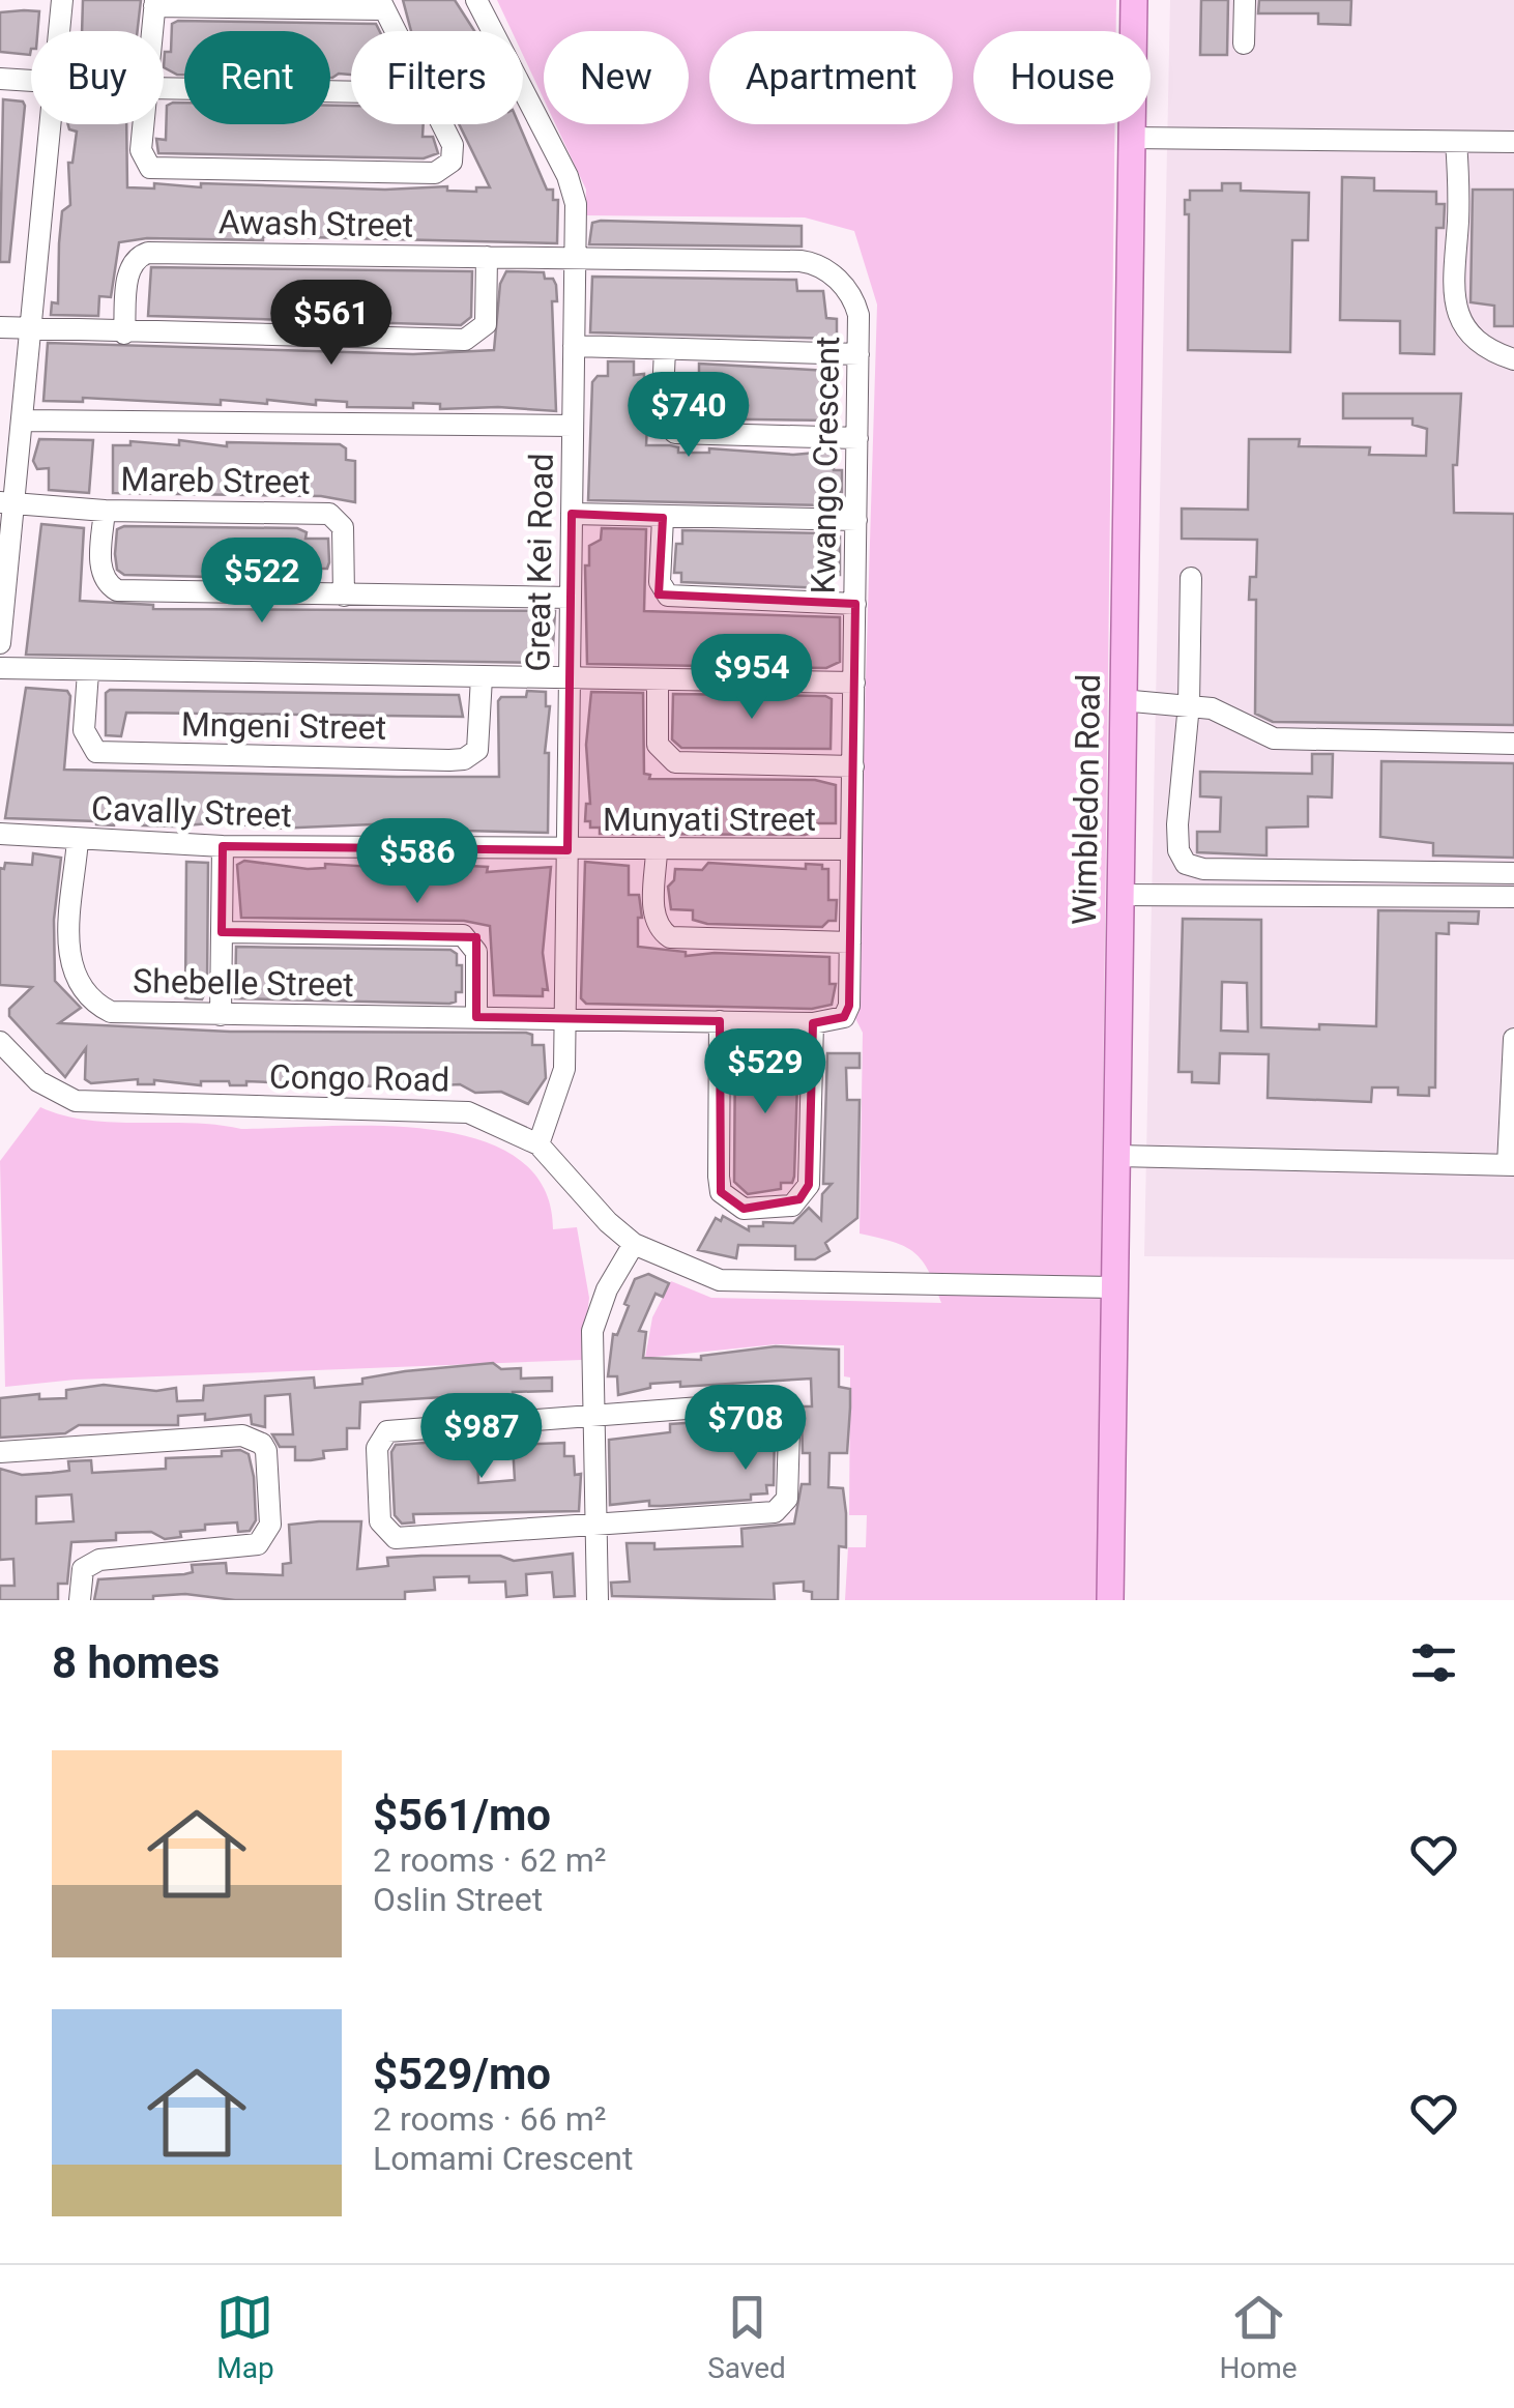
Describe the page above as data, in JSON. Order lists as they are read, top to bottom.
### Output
{
  "streets": {
    "main road": ["Wimbledon Road"],
    "street": [
      "Awash Street",
      "Kwango Crescent",
      "Mareb Street",
      "Great Kei Road",
      "Mngeni Street",
      "Cavally Street",
      "Munyati Street",
      "Shebelle Street",
      "Congo Road"
    ]
  },
  "crossings": [
    ["Awash Street", "Kwango Crescent"],
    ["Awash Street", "Great Kei Road"],
    ["Kwango Crescent", "Great Kei Road"],
    ["Kwango Crescent", "Munyati Street"],
    ["Great Kei Road", "Cavally Street"],
    ["Great Kei Road", "Munyati Street"],
    ["Great Kei Road", "Shebelle Street"],
    ["Great Kei Road", "Congo Road"],
    ["Wimbledon Road", "Congo Road"],
    ["Cavally Street", "Munyati Street"],
    ["Cavally Street", "Shebelle Street"]
  ],
  "page": {
    "chip": [
      "Buy",
      "Rent",
      "Filters",
      "New",
      "Apartment",
      "House"
    ],
    "price": [
      "$561",
      "$740",
      "$522",
      "$954",
      "$586",
      "$529",
      "$708",
      "$987"
    ],
    "heading": "8 homes",
    "list": [
      {
        "name": "$561/mo",
        "note": "2 rooms · 62 m² · Oslin Street"
      },
      {
        "name": "$529/mo",
        "note": "2 rooms · 66 m² · Lomami Crescent"
      }
    ],
    "tabs": ["Map", "Saved", "Home"]
  }
}
